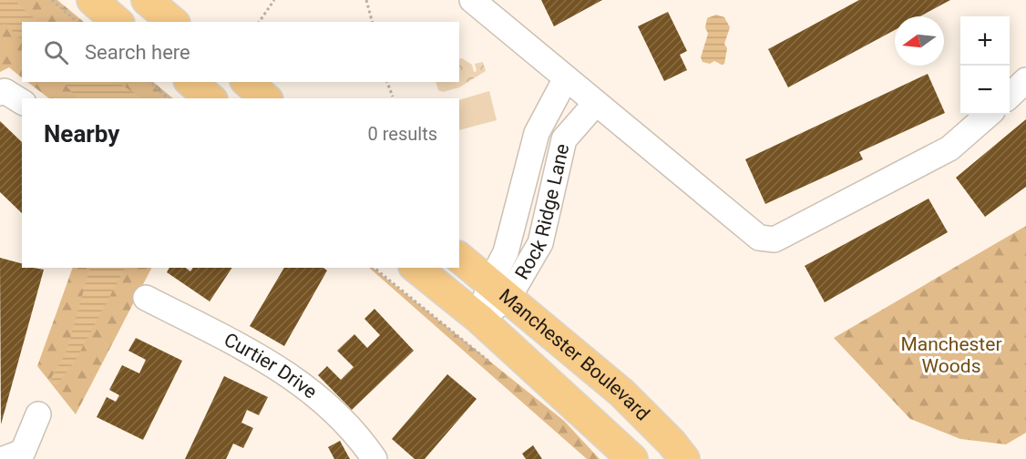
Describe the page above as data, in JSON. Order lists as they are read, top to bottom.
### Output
{
  "streets": {
    "main road": ["Manchester Boulevard"],
    "street": ["Rock Ridge Lane", "Curtier Drive"]
  },
  "crossings": [
    ["Rock Ridge Lane", "Manchester Boulevard"]
  ],
  "parks": ["Manchester Woods"],
  "north": "left",
  "page": {
    "map_buttons": ["+", "−"],
    "search": "Search here",
    "heading": ["Nearby", "0 results"]
  }
}
